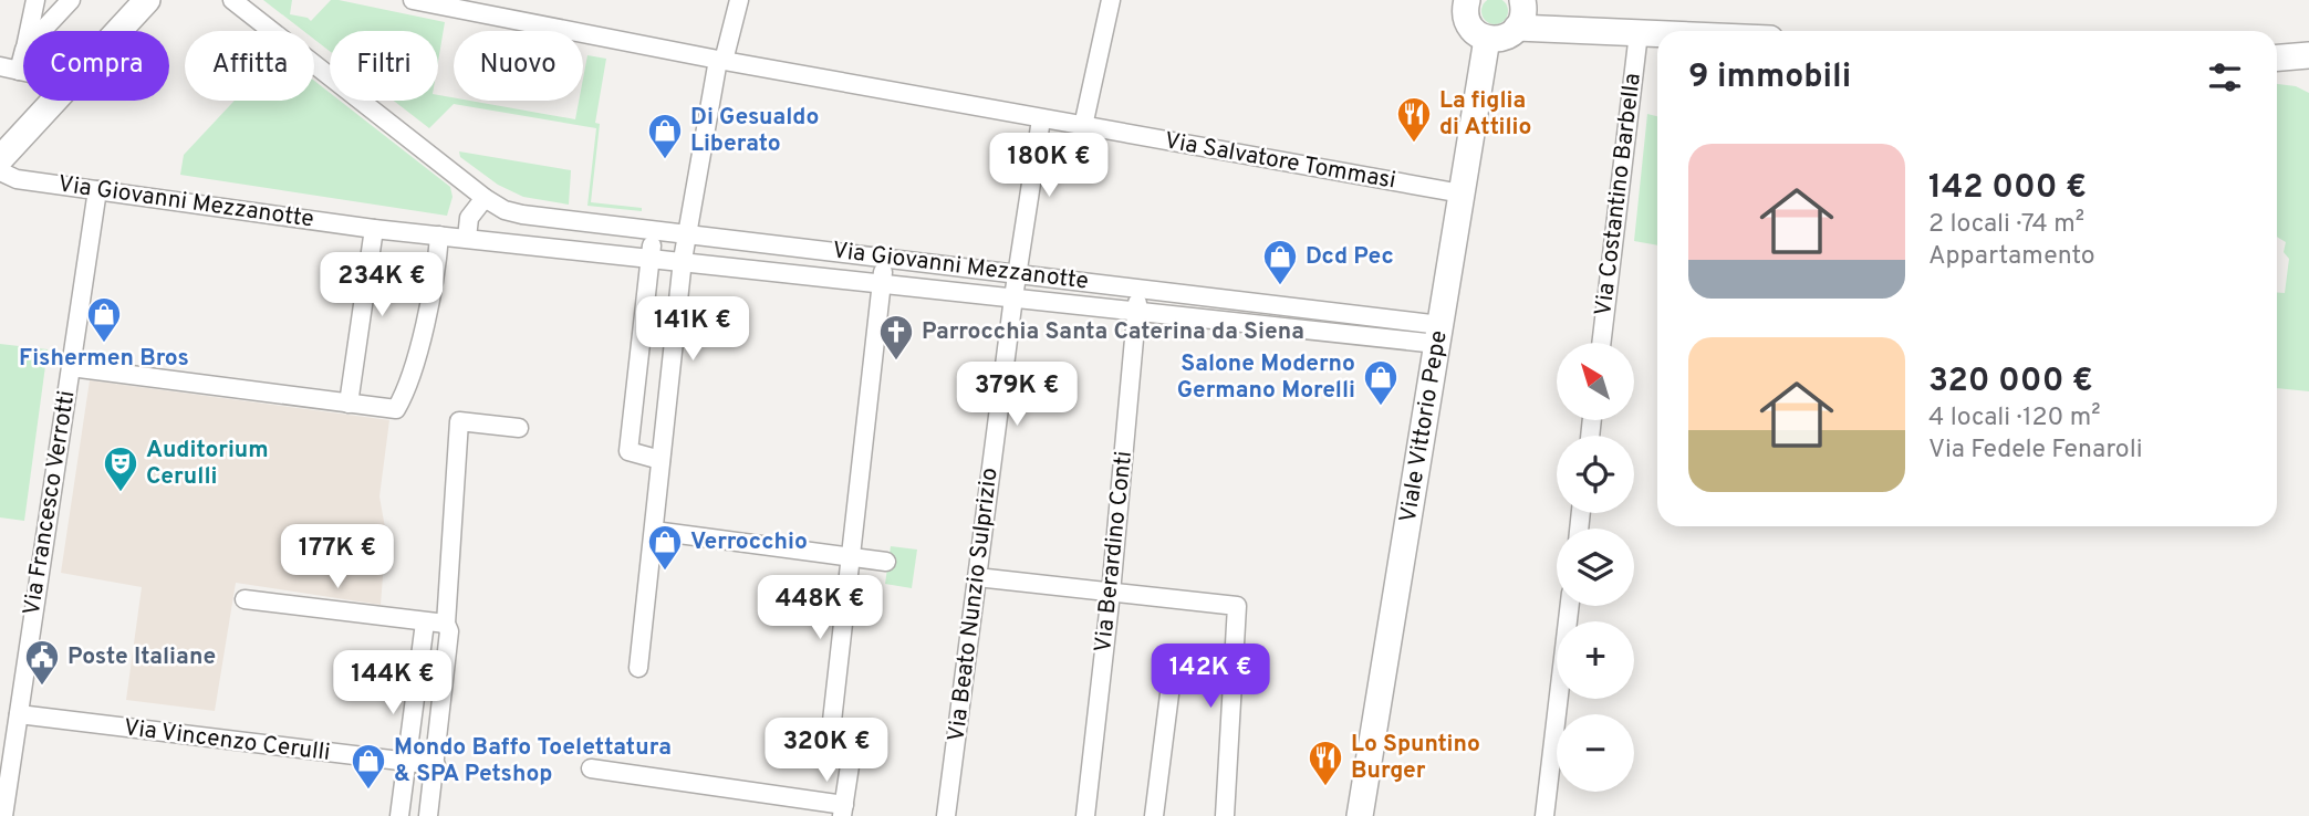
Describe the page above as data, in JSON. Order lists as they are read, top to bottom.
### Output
{
  "streets": {
    "street": [
      "Via Salvatore Tommasi",
      "Via Costantino Barbella",
      "Via Giovanni Mezzanotte",
      "Viale Vittorio Pepe",
      "Via Francesco Verrotti",
      "Via Berardino Conti",
      "Via Beato Nunzio Sulprizio",
      "Via Vincenzo Cerulli"
    ]
  },
  "crossings": [
    ["Via Salvatore Tommasi", "Viale Vittorio Pepe"],
    ["Via Salvatore Tommasi", "Via Beato Nunzio Sulprizio"],
    ["Via Giovanni Mezzanotte", "Viale Vittorio Pepe"],
    ["Via Giovanni Mezzanotte", "Via Francesco Verrotti"],
    ["Via Giovanni Mezzanotte", "Via Berardino Conti"],
    ["Via Giovanni Mezzanotte", "Via Beato Nunzio Sulprizio"],
    ["Via Francesco Verrotti", "Via Vincenzo Cerulli"]
  ],
  "places": {
    "restaurant": ["La figlia di Attilio", "Lo Spuntino Burger"],
    "shop": [
      "Di Gesualdo Liberato",
      "Dcd Pec",
      "Fishermen Bros",
      "Salone Moderno Germano Morelli",
      "Verrocchio",
      "Mondo Baffo Toelettatura & SPA Petshop"
    ],
    "church": ["Parrocchia Santa Caterina da Siena"],
    "theatre": ["Auditorium Cerulli"],
    "public building": ["Poste Italiane"]
  },
  "north": "top left",
  "page": {
    "chip": [
      "Compra",
      "Affitta",
      "Filtri",
      "Nuovo"
    ],
    "heading": "9 immobili",
    "list": [
      {
        "name": "142 000 €",
        "note": "2 locali · 74 m² · Appartamento"
      },
      {
        "name": "320 000 €",
        "note": "4 locali · 120 m² · Via Fedele Fenaroli"
      }
    ],
    "price": [
      "180K €",
      "234K €",
      "141K €",
      "379K €",
      "177K €",
      "448K €",
      "142K €",
      "144K €",
      "320K €"
    ],
    "map_buttons": ["+", "−"]
  }
}
